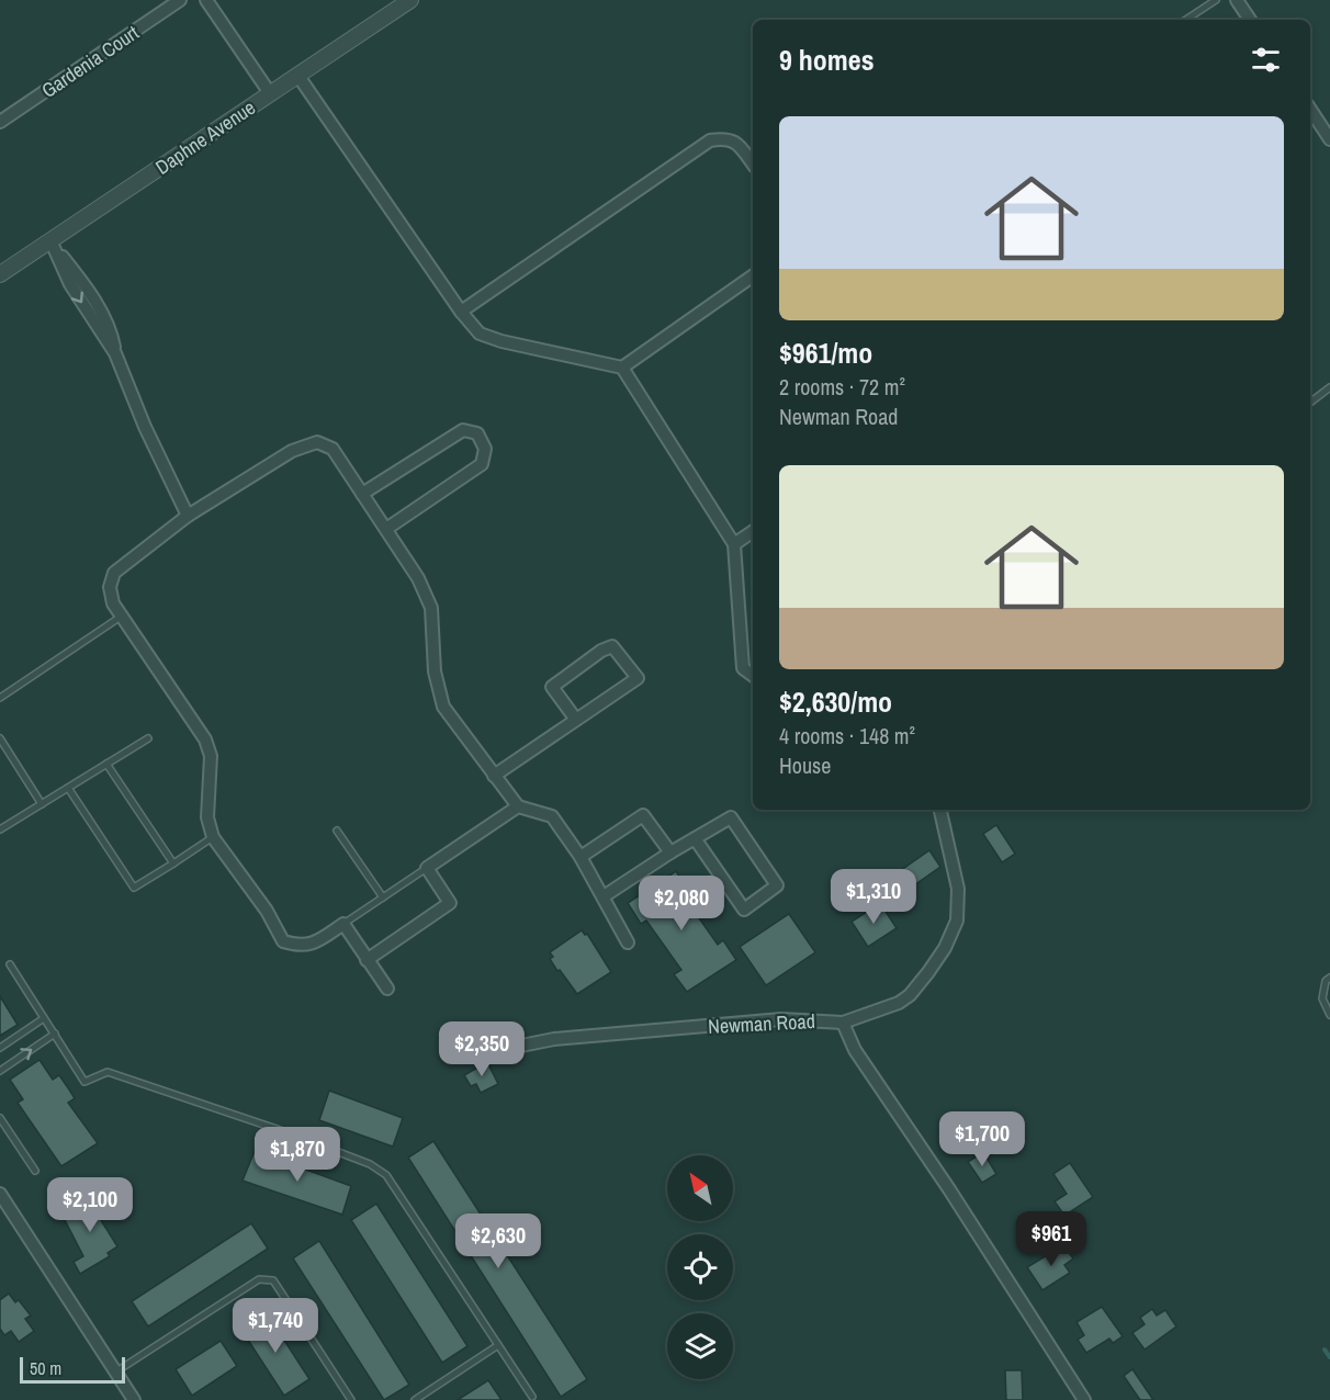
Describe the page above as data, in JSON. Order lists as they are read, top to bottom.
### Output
{
  "streets": {
    "street": ["Gardenia Court", "Daphne Avenue", "Newman Road"]
  },
  "scale_bar": "50 m",
  "north": "top left",
  "page": {
    "heading": "9 homes",
    "list": [
      {
        "name": "$961/mo",
        "note": "2 rooms · 72 m² · Newman Road"
      },
      {
        "name": "$2,630/mo",
        "note": "4 rooms · 148 m² · House"
      }
    ],
    "price": [
      "$1,310",
      "$2,080",
      "$2,350",
      "$1,700",
      "$1,870",
      "$2,100",
      "$961",
      "$2,630",
      "$1,740"
    ],
    "scale": "50 m"
  }
}
